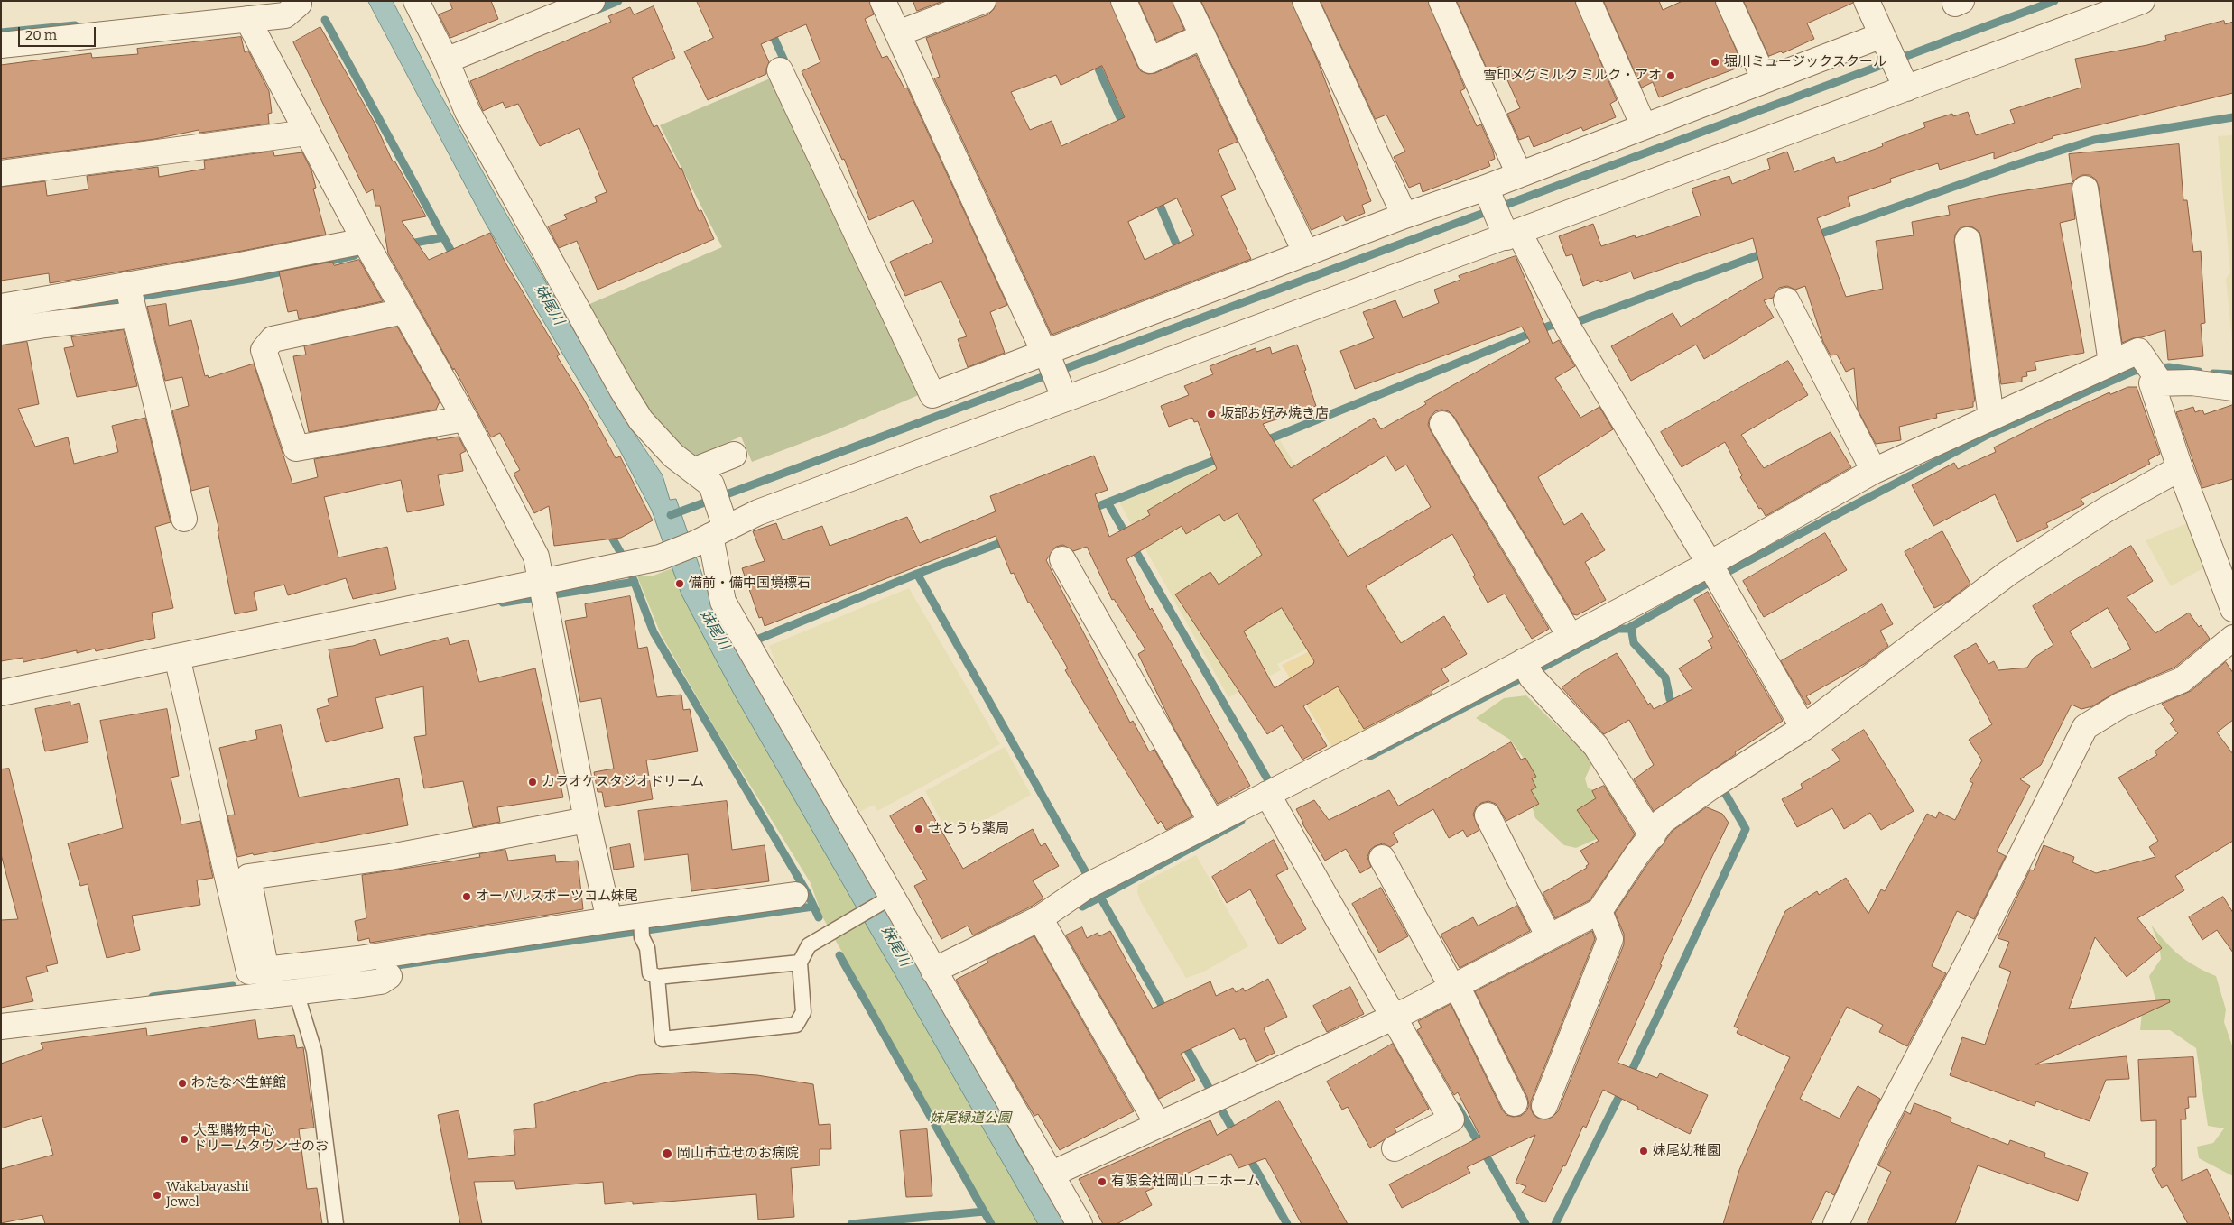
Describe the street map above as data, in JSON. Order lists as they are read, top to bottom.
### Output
{
  "water": ["妹尾川"],
  "parks": ["妹尾緑道公園"],
  "places": [
    "堀川ミュージックスクール",
    "雪印メグミルク ミルク・アオ",
    "坂部お好み焼き店",
    "備前・備中国境標石",
    "カラオケスタジオドリーム",
    "せとうち薬局",
    "オーバルスポーツコム妹尾",
    "わたなべ生鮮館",
    "大型購物中心 ドリームタウンせのお",
    "妹尾幼稚園",
    "岡山市立せのお病院",
    "有限会社岡山ユニホーム",
    "Wakabayashi Jewel"
  ],
  "scale_bar": "20 m"
}
